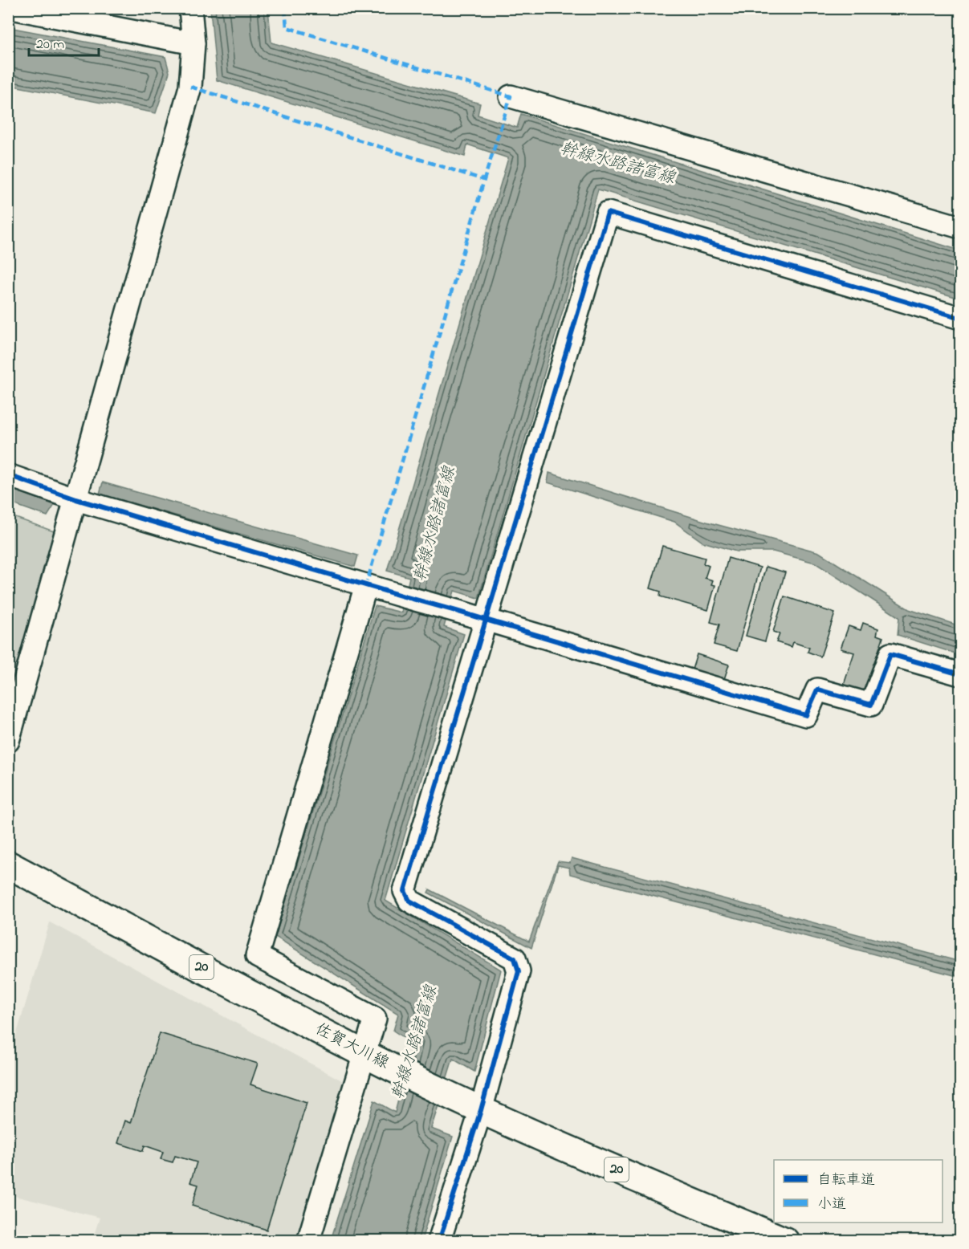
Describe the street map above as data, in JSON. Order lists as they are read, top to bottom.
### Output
{
  "streets": {
    "main road": ["20", "佐賀大川線"]
  },
  "water": ["幹線水路諸富線"],
  "legend": ["自転車道", "小道"],
  "scale_bar": "20 m"
}
